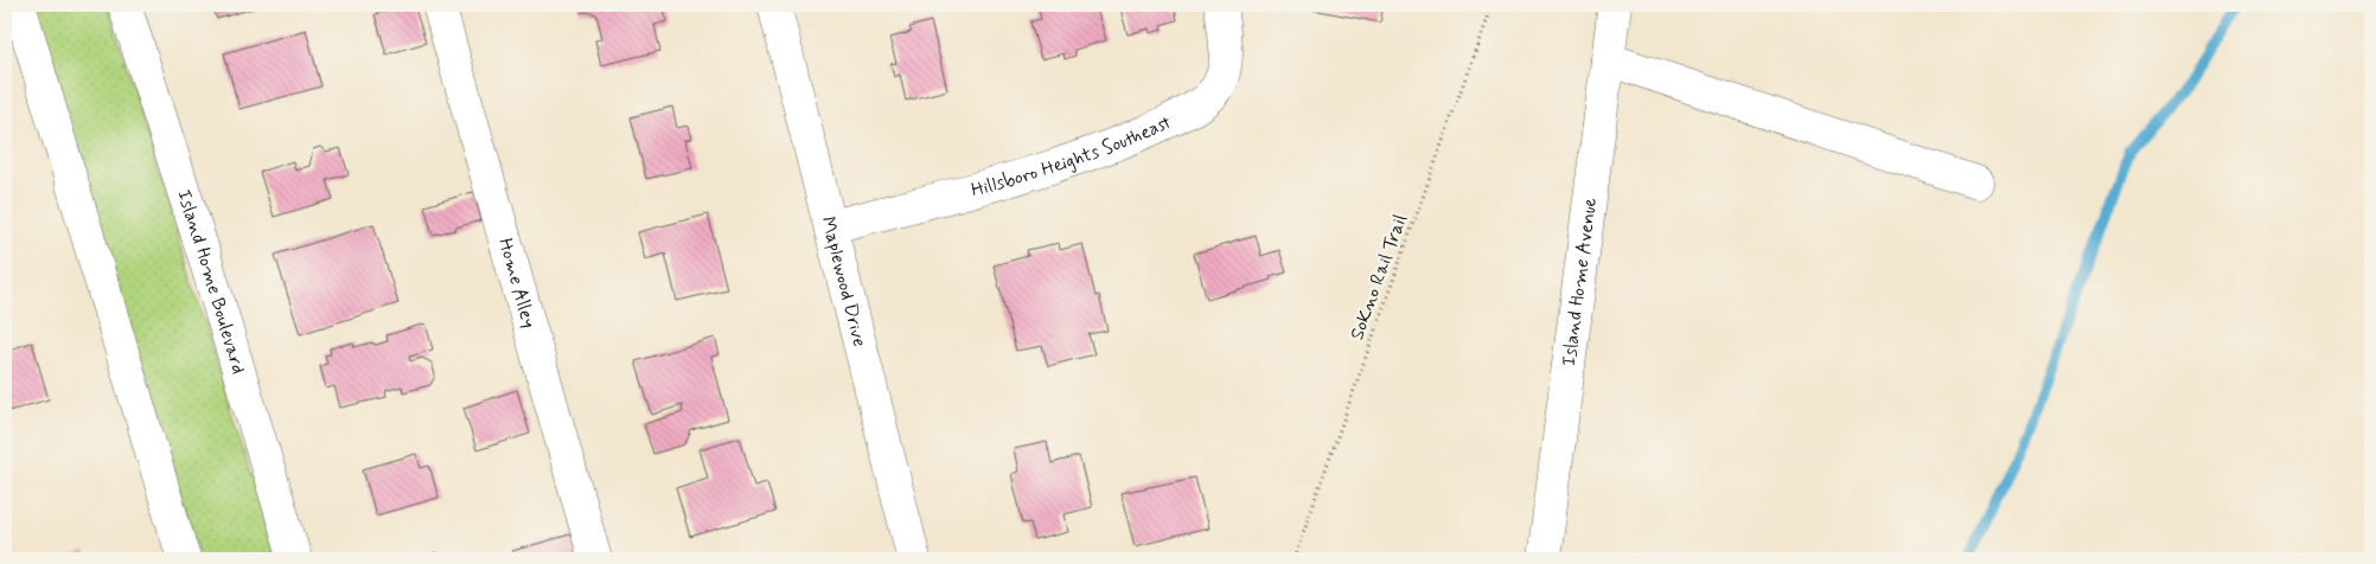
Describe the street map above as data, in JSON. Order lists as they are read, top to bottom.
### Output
{
  "streets": {
    "street": [
      "Hillsboro Heights Southeast",
      "Island Home Boulevard",
      "Home Alley",
      "Maplewood Drive",
      "Island Home Avenue"
    ],
    "path": ["SoKno Rail Trail"]
  },
  "crossings": [
    ["Hillsboro Heights Southeast", "Maplewood Drive"]
  ]
}
